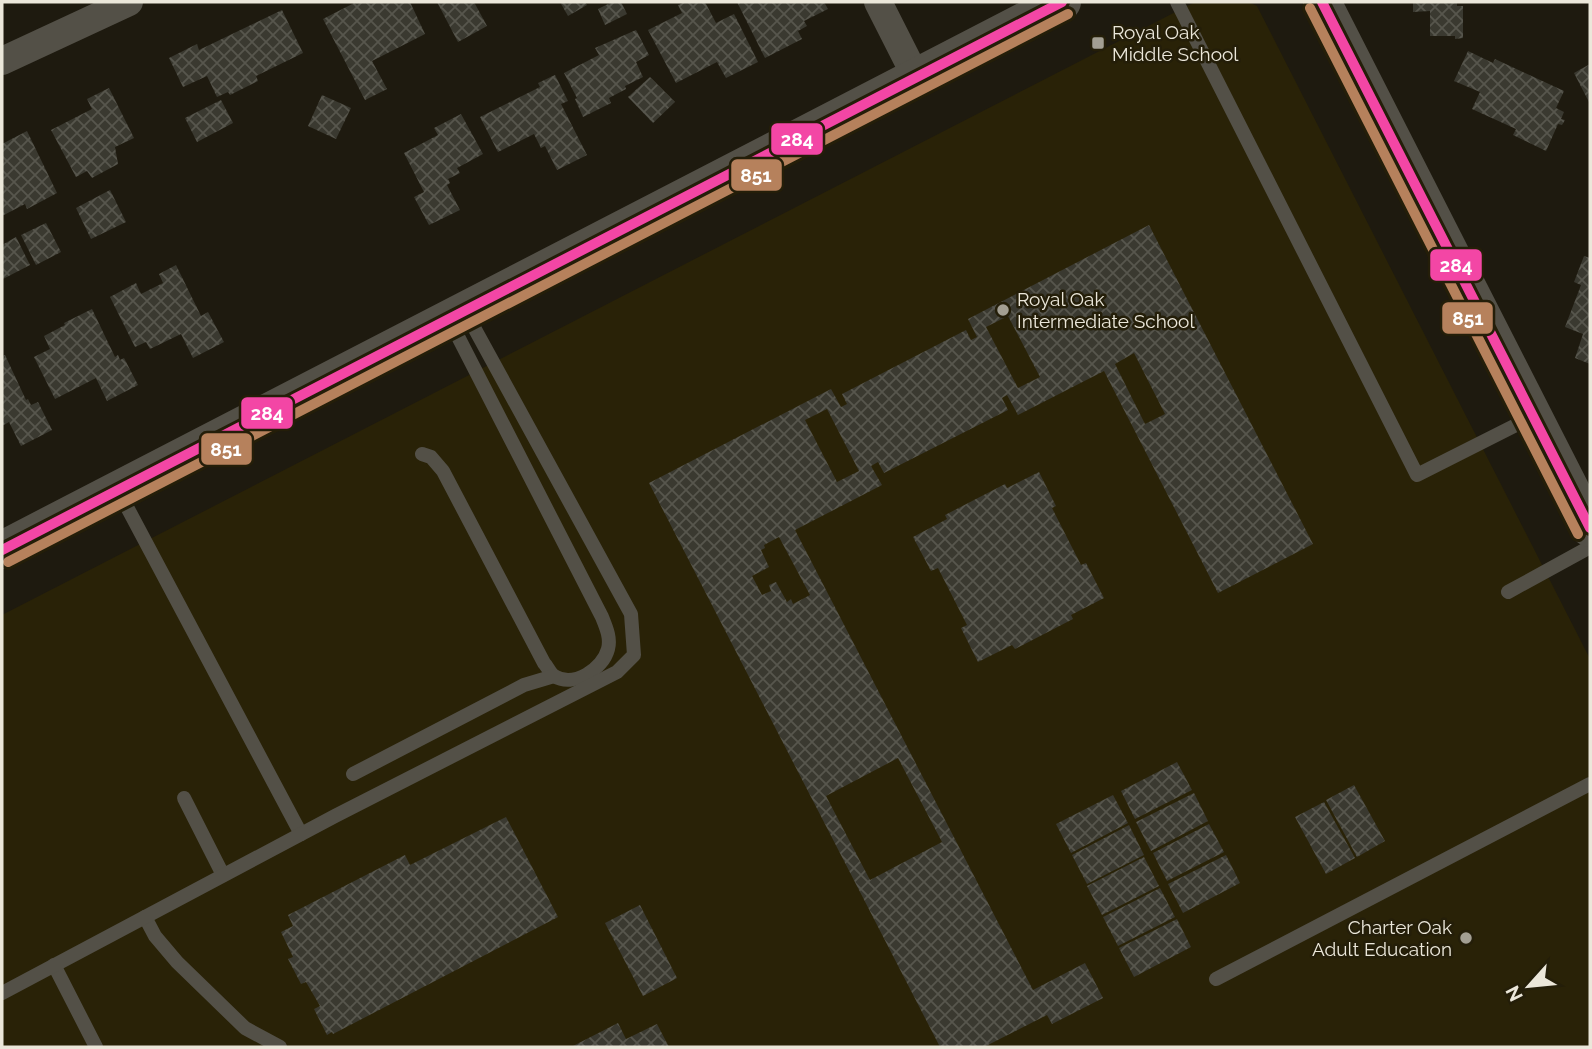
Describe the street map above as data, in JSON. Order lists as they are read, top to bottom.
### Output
{
  "places": {
    "transit": ["Royal Oak Middle School"],
    "other": ["Royal Oak Intermediate School", "Charter Oak Adult Education"]
  },
  "lines": ["transit line 284", "transit line 851"],
  "north": "bottom left"
}
